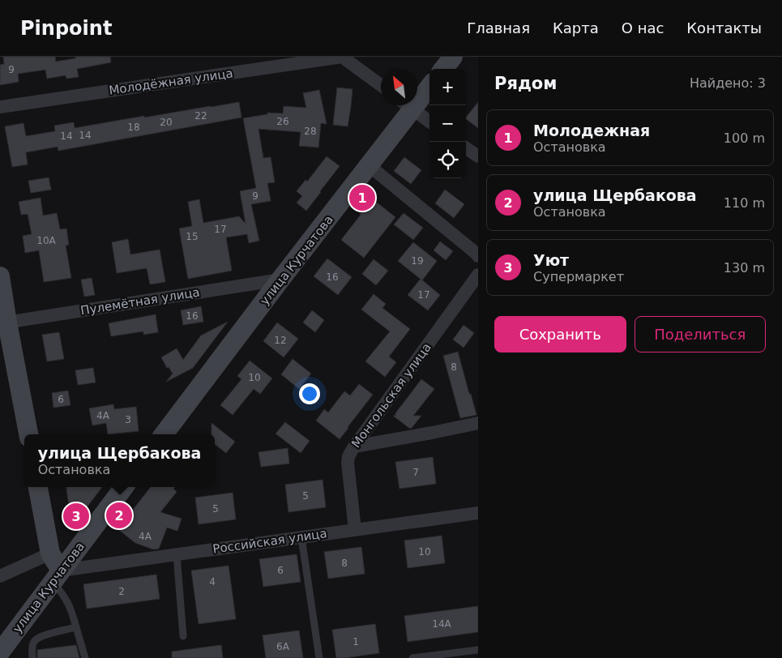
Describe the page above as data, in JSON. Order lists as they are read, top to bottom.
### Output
{
  "streets": {
    "street": [
      "Молодёжная улица",
      "улица Курчатова",
      "Пулемётная улица",
      "Монгольская улица",
      "Российская улица"
    ]
  },
  "crossings": [
    ["улица Курчатова", "Пулемётная улица"],
    ["улица Курчатова", "Российская улица"],
    ["Монгольская улица", "Российская улица"]
  ],
  "house_numbers": [
    "9",
    "22",
    "26",
    "20",
    "18",
    "28",
    "14",
    "14",
    "9",
    "17",
    "15",
    "10А",
    "19",
    "16",
    "17",
    "16",
    "12",
    "8",
    "10",
    "6",
    "4А",
    "3",
    "7",
    "5",
    "5",
    "4А",
    "10",
    "8",
    "6",
    "4",
    "2",
    "14А",
    "1",
    "6А"
  ],
  "north": "top left",
  "page": {
    "header": "Pinpoint",
    "nav": [
      "Главная",
      "Карта",
      "О нас",
      "Контакты"
    ],
    "heading": ["Рядом", "Найдено: 3"],
    "map_buttons": ["+", "−"],
    "list": [
      {
        "mark": "1",
        "name": "Молодежная",
        "note": "Остановка",
        "value": "100 m"
      },
      {
        "mark": "2",
        "name": "улица Щербакова",
        "note": "Остановка",
        "value": "110 m"
      },
      {
        "mark": "3",
        "name": "Уют",
        "note": "Супермаркет",
        "value": "130 m"
      }
    ],
    "pins": ["1", "2", "3"],
    "buttons": ["Сохранить", "Поделиться"],
    "popup": ["улица Щербакова", "Остановка"]
  }
}
